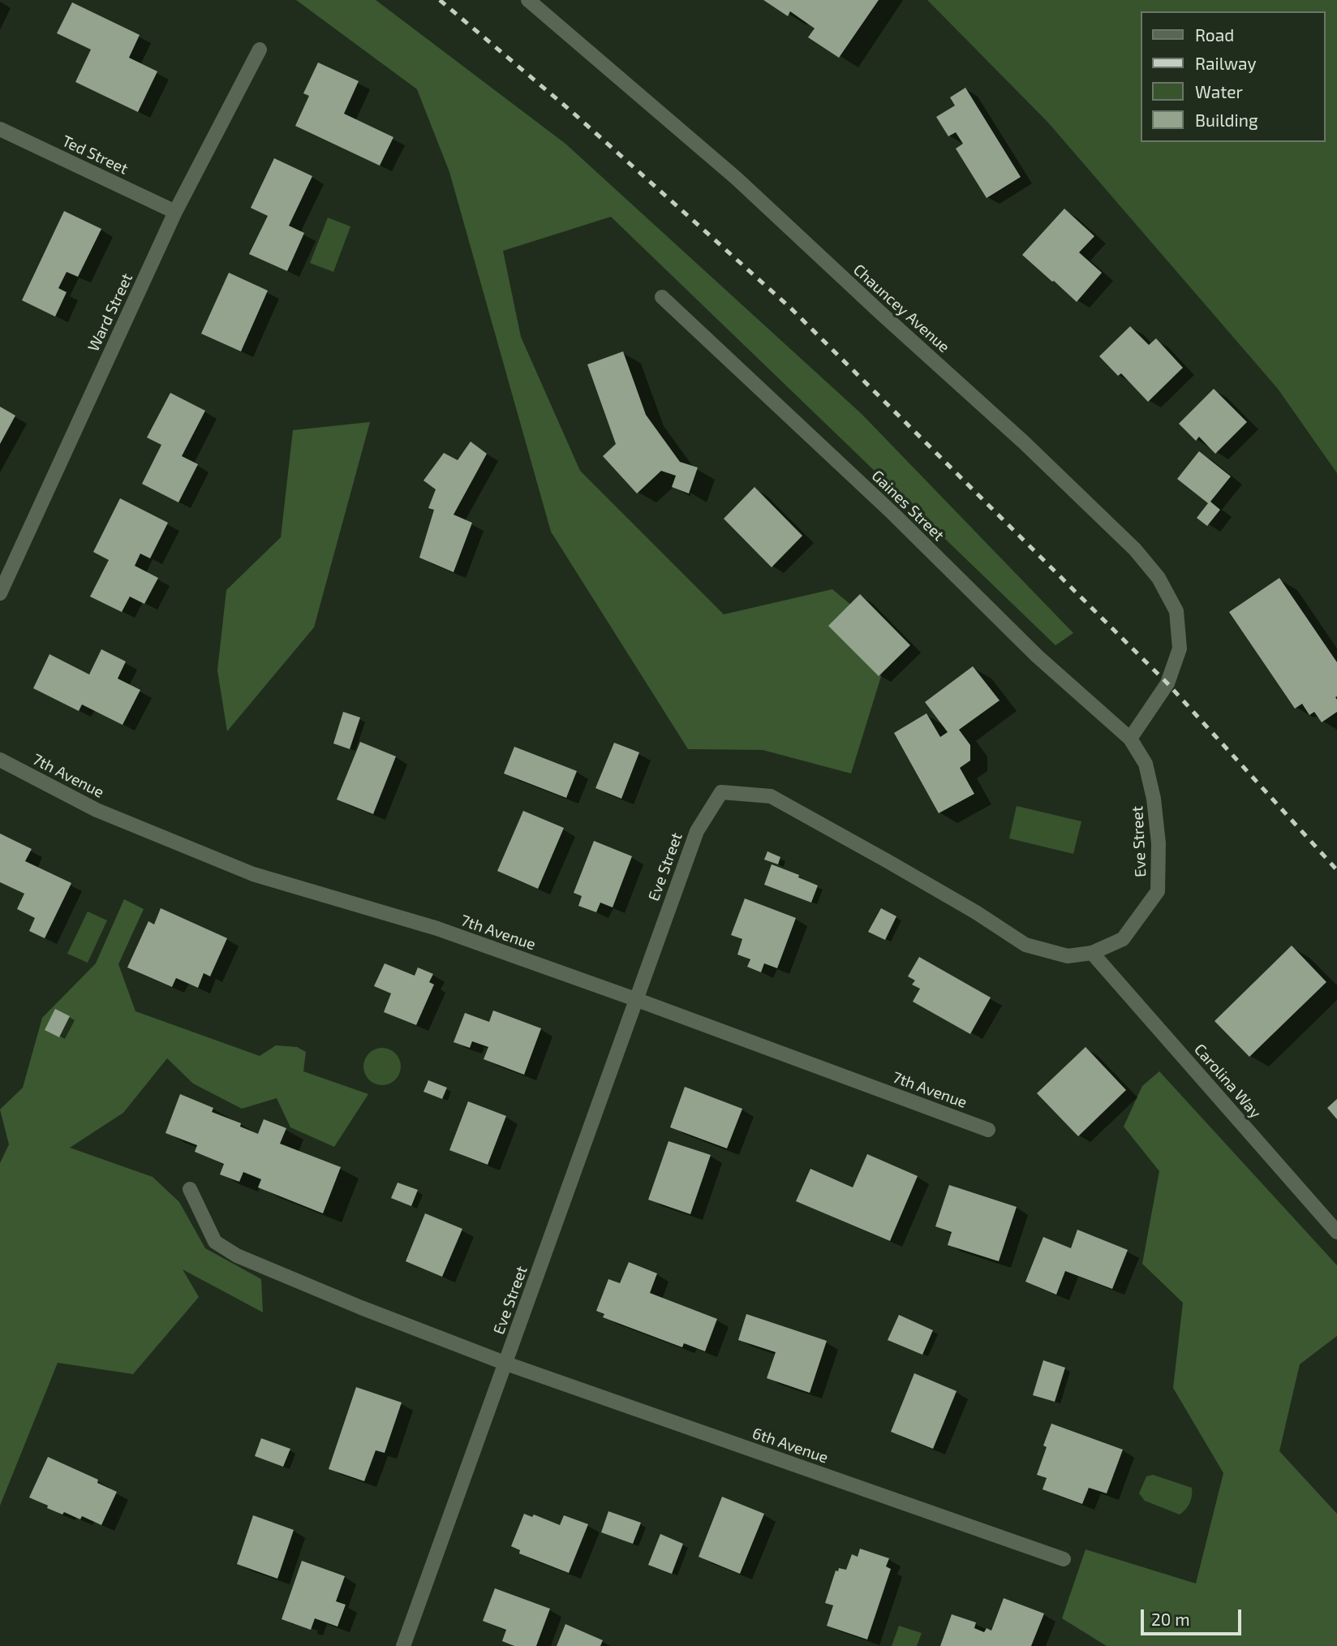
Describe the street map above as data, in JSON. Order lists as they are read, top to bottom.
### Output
{
  "streets": {
    "street": [
      "Ted Street",
      "Chauncey Avenue",
      "Ward Street",
      "Gaines Street",
      "7th Avenue",
      "Eve Street",
      "Carolina Way",
      "6th Avenue"
    ]
  },
  "crossings": [
    ["Ted Street", "Ward Street"],
    ["Chauncey Avenue", "Gaines Street"],
    ["Chauncey Avenue", "Eve Street"],
    ["Gaines Street", "Eve Street"],
    ["7th Avenue", "Eve Street"],
    ["Eve Street", "Carolina Way"],
    ["Eve Street", "6th Avenue"]
  ],
  "legend": [
    "Road",
    "Railway",
    "Water",
    "Building"
  ],
  "scale_bar": "20 m"
}
